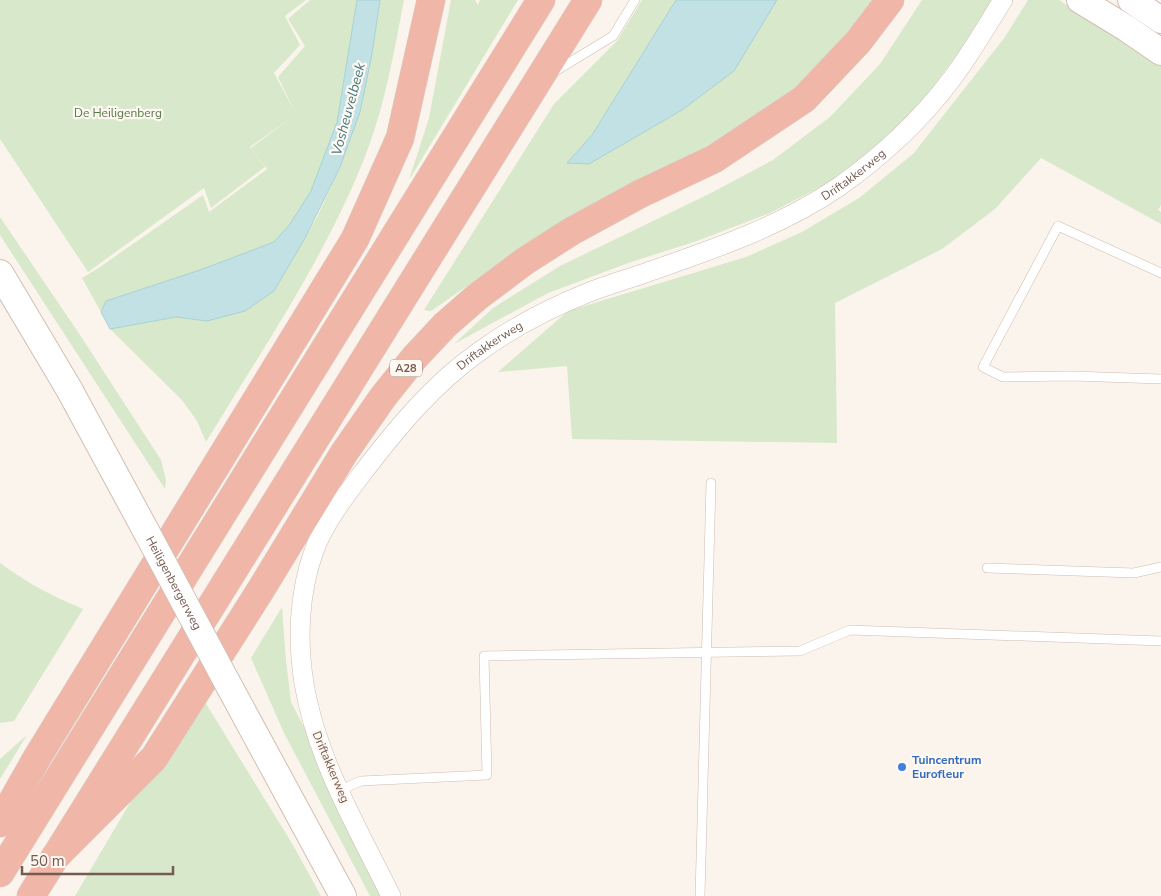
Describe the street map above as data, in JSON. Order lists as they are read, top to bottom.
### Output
{
  "streets": {
    "highway": ["A28"],
    "main road": ["Heiligenbergerweg"],
    "street": ["Driftakkerweg"]
  },
  "water": ["Vosheuvelbeek"],
  "parks": ["De Heiligenberg"],
  "places": ["Tuincentrum Eurofleur"],
  "scale_bar": "50 m"
}
